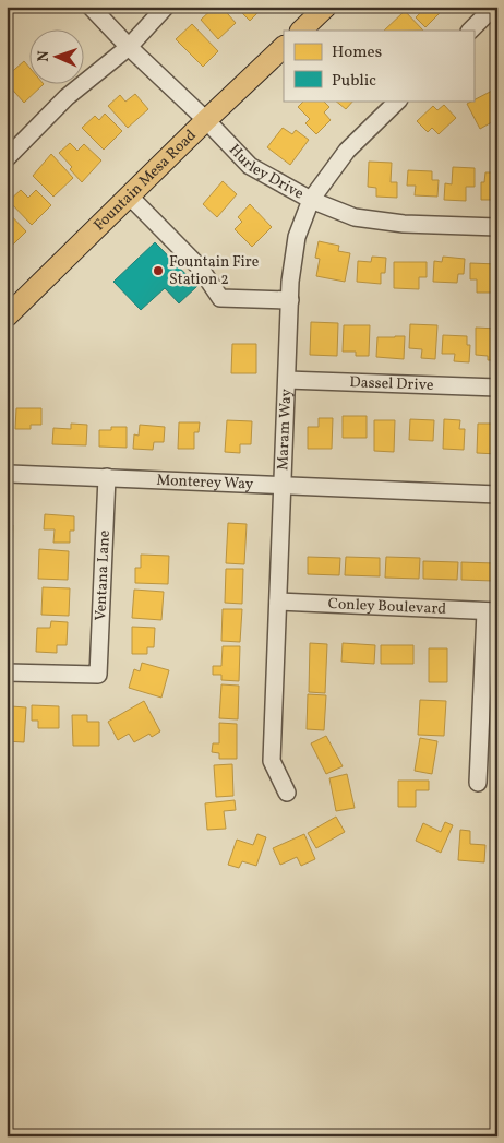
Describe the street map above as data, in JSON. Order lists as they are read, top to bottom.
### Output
{
  "streets": {
    "main road": ["Fountain Mesa Road"],
    "street": [
      "Hurley Drive",
      "Dassel Drive",
      "Maram Way",
      "Monterey Way",
      "Ventana Lane",
      "Conley Boulevard"
    ]
  },
  "crossings": [
    ["Hurley Drive", "Fountain Mesa Road"],
    ["Hurley Drive", "Maram Way"],
    ["Dassel Drive", "Maram Way"],
    ["Maram Way", "Monterey Way"],
    ["Maram Way", "Conley Boulevard"],
    ["Monterey Way", "Ventana Lane"]
  ],
  "places": ["Fountain Fire Station 2"],
  "legend": ["Homes", "Public"],
  "north": "left"
}
